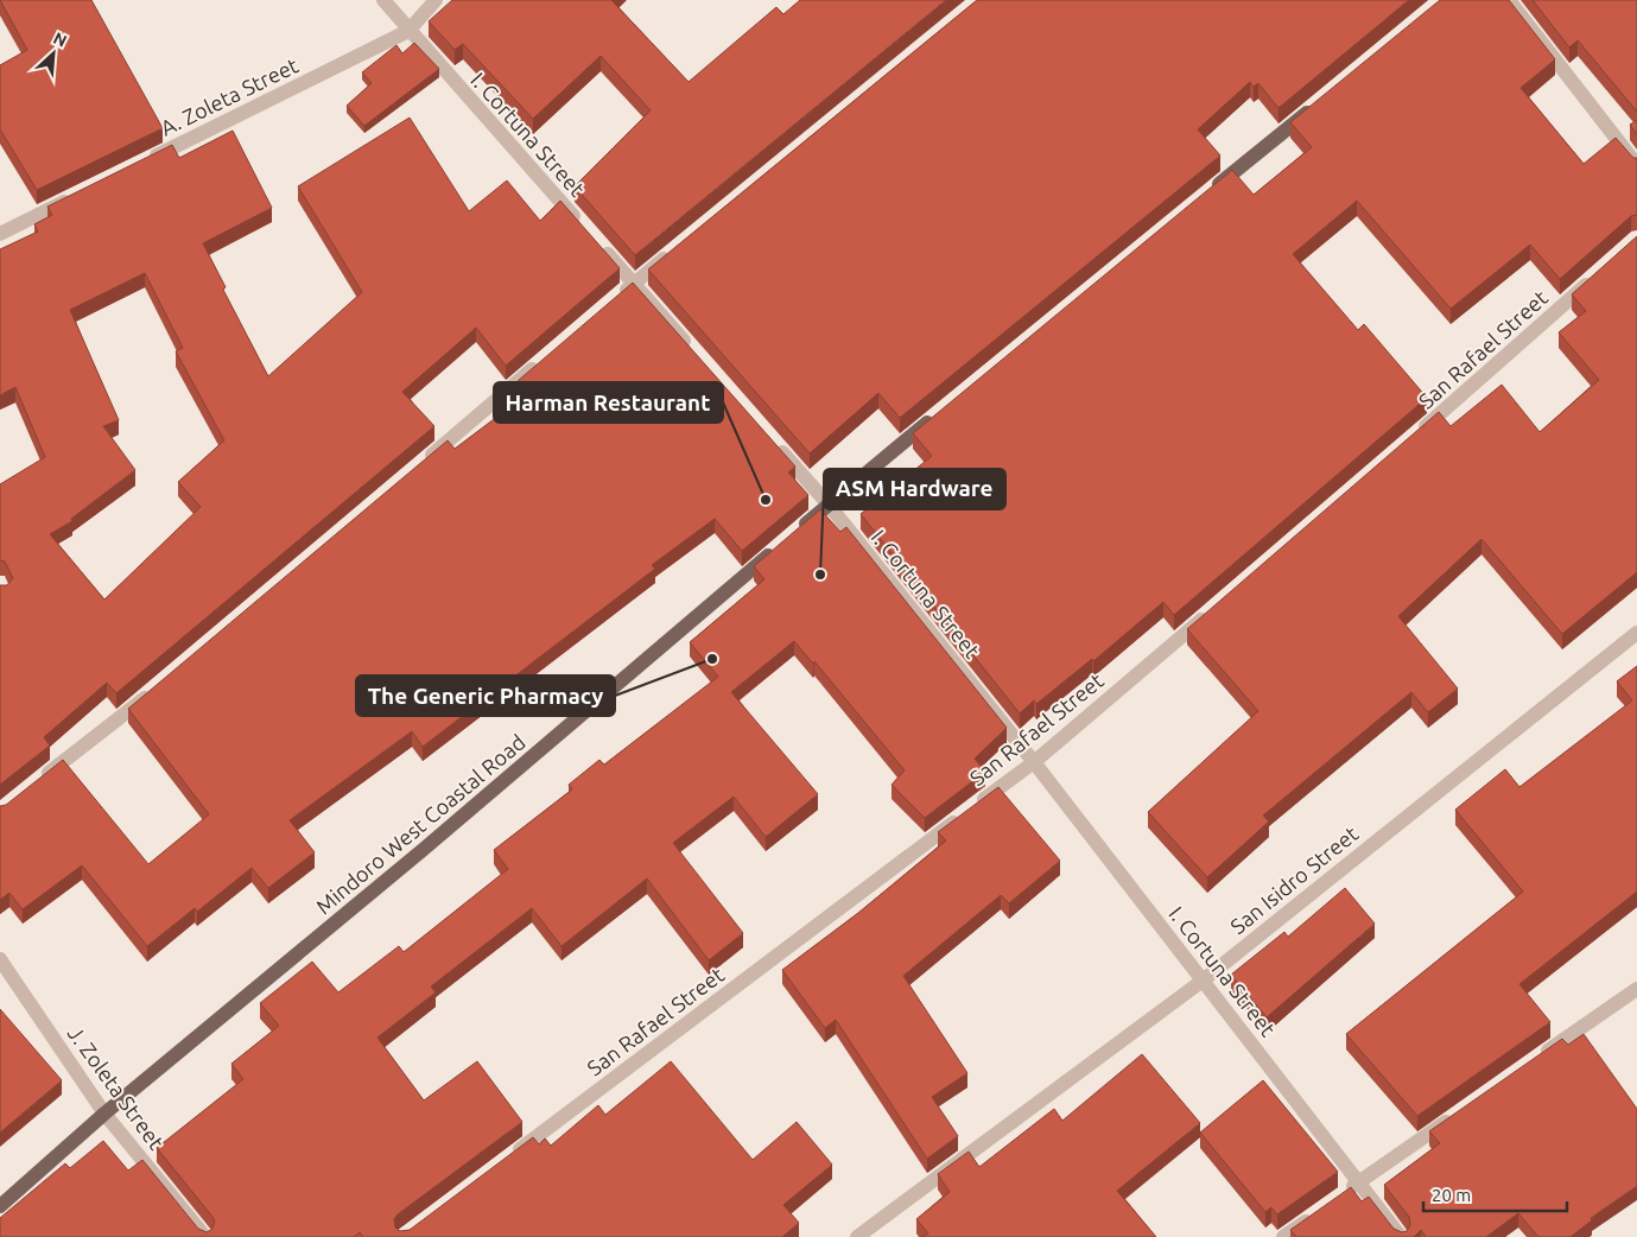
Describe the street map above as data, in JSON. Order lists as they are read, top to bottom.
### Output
{
  "streets": {
    "main road": ["Mindoro West Coastal Road"],
    "street": [
      "A. Zoleta Street",
      "I. Cortuna Street",
      "San Rafael Street",
      "San Isidro Street",
      "J. Zoleta Street"
    ]
  },
  "crossings": [
    ["A. Zoleta Street", "I. Cortuna Street"],
    ["I. Cortuna Street", "San Rafael Street"],
    ["I. Cortuna Street", "Mindoro West Coastal Road"],
    ["I. Cortuna Street", "San Isidro Street"],
    ["Mindoro West Coastal Road", "J. Zoleta Street"]
  ],
  "places": ["Harman Restaurant", "ASM Hardware", "The Generic Pharmacy"],
  "scale_bar": "20 m",
  "north": "top right"
}
